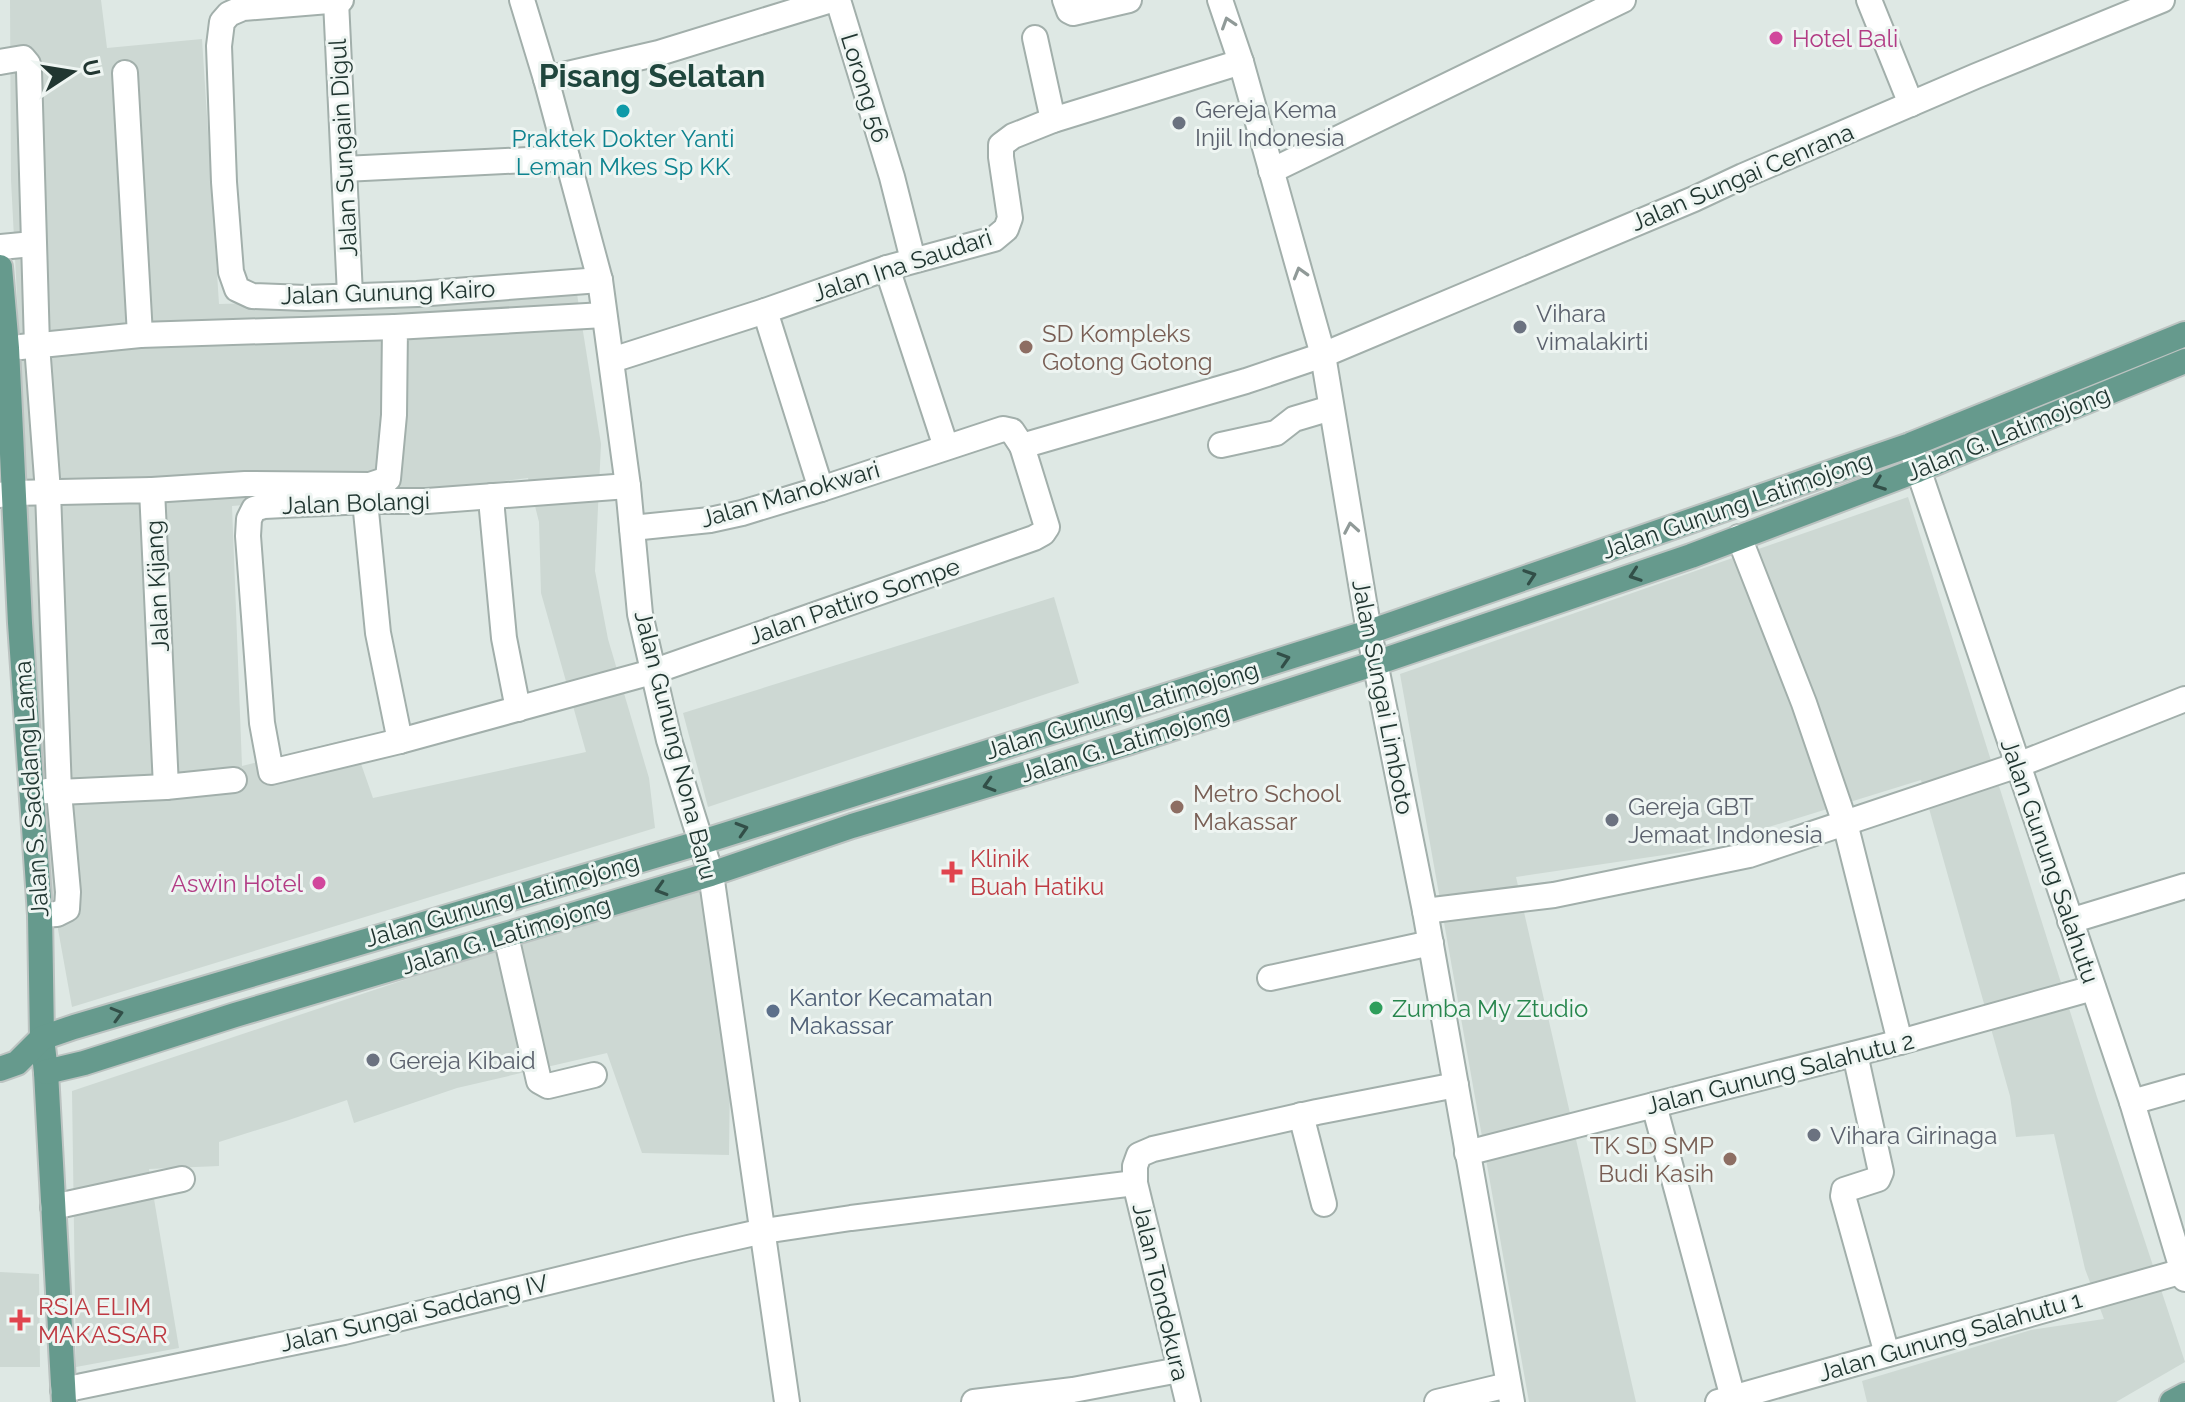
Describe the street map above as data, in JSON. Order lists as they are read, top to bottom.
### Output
{
  "streets": {
    "main road": ["Jalan G. Latimojong", "Jalan Gunung Latimojong", "Jalan S. Saddang Lama"],
    "street": [
      "Lorong 56",
      "Jalan Sungain Digul",
      "Jalan Sungai Cenrana",
      "Jalan Ina Saudari",
      "Jalan Gunung Kairo",
      "Jalan Manokwari",
      "Jalan Bolangi",
      "Jalan Kijang",
      "Jalan Pattiro Sompe",
      "Jalan Sungai Limboto",
      "Jalan Gunung Nona Baru",
      "Jalan Gunung Salahutu",
      "Jalan Gunung Salahutu 2",
      "Jalan Tondokura",
      "Jalan Sungai Saddang IV",
      "Jalan Gunung Salahutu 1"
    ]
  },
  "crossings": [
    ["Lorong 56", "Jalan Ina Saudari"],
    ["Jalan Sungain Digul", "Jalan Gunung Kairo"],
    ["Jalan Sungai Cenrana", "Jalan Sungai Limboto"],
    ["Jalan Ina Saudari", "Jalan Sungai Limboto"],
    ["Jalan Ina Saudari", "Jalan Gunung Nona Baru"],
    ["Jalan Gunung Kairo", "Jalan Gunung Nona Baru"],
    ["Jalan G. Latimojong", "Jalan Sungai Limboto"],
    ["Jalan G. Latimojong", "Jalan Gunung Nona Baru"],
    ["Jalan G. Latimojong", "Jalan S. Saddang Lama"],
    ["Jalan G. Latimojong", "Jalan Gunung Salahutu"],
    ["Jalan Manokwari", "Jalan Pattiro Sompe"],
    ["Jalan Manokwari", "Jalan Gunung Nona Baru"],
    ["Jalan Bolangi", "Jalan Kijang"],
    ["Jalan Bolangi", "Jalan Pattiro Sompe"],
    ["Jalan Bolangi", "Jalan Gunung Nona Baru"],
    ["Jalan Gunung Latimojong", "Jalan Sungai Limboto"],
    ["Jalan Gunung Latimojong", "Jalan Gunung Nona Baru"],
    ["Jalan Gunung Latimojong", "Jalan S. Saddang Lama"],
    ["Jalan Gunung Latimojong", "Jalan Gunung Salahutu"],
    ["Jalan Kijang", "Jalan S. Saddang Lama"],
    ["Jalan Pattiro Sompe", "Jalan Gunung Nona Baru"],
    ["Jalan Sungai Limboto", "Jalan Gunung Salahutu 2"],
    ["Jalan Gunung Nona Baru", "Jalan Sungai Saddang IV"],
    ["Jalan S. Saddang Lama", "Jalan Sungai Saddang IV"],
    ["Jalan Gunung Salahutu", "Jalan Gunung Salahutu 2"],
    ["Jalan Gunung Salahutu", "Jalan Gunung Salahutu 1"],
    ["Jalan Tondokura", "Jalan Sungai Saddang IV"]
  ],
  "one_way": ["Jalan G. Latimojong", "Jalan Gunung Latimojong"],
  "districts": ["Pisang Selatan"],
  "places": {
    "other": [
      "Hotel Bali",
      "Praktek Dokter Yanti Leman Mkes Sp KK",
      "Gereja Kema Injil Indonesia",
      "Vihara vimalakirti",
      "SD Kompleks Gotong Gotong",
      "Metro School Makassar",
      "Gereja GBT Jemaat Indonesia",
      "Aswin Hotel",
      "Zumba My Ztudio",
      "Kantor Kecamatan Makassar",
      "Gereja Kibaid",
      "Vihara Girinaga",
      "TK SD SMP Budi Kasih"
    ],
    "health": ["Klinik Buah Hatiku", "RSIA ELIM MAKASSAR"]
  },
  "north": "right"
}
